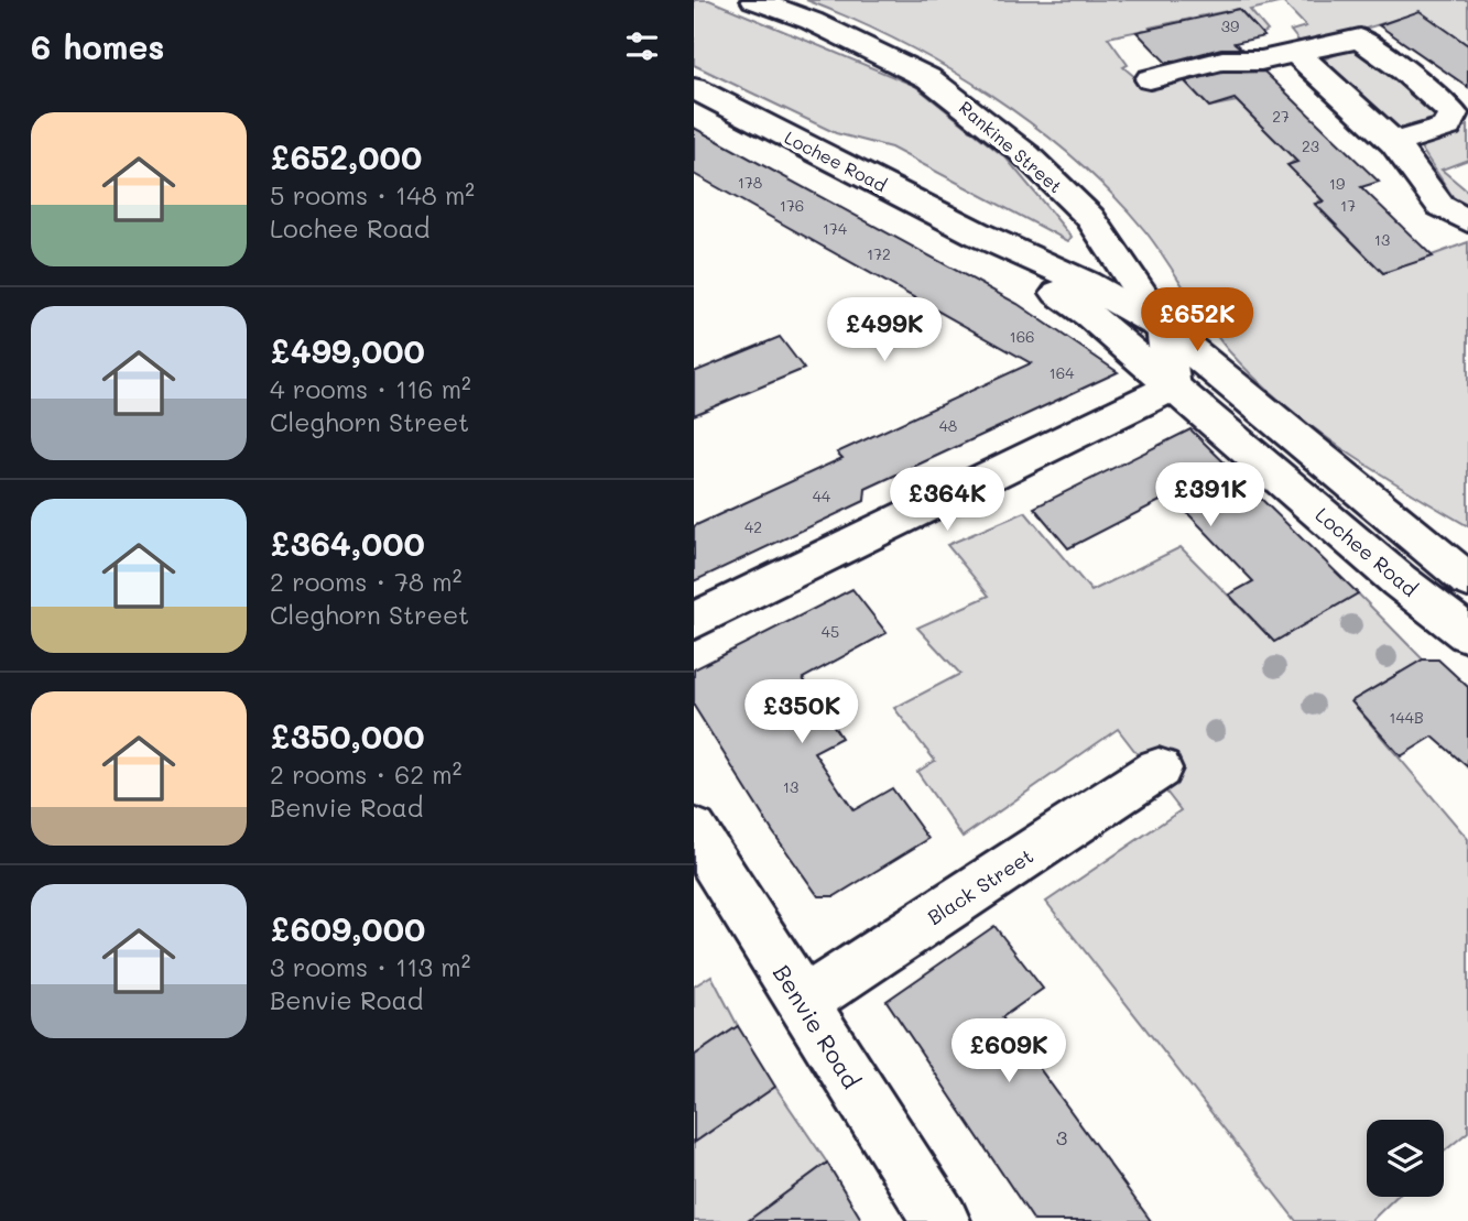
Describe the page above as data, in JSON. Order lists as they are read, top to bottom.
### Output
{
  "streets": {
    "street": [
      "Rankine Street",
      "Lochee Road",
      "Black Street",
      "Benvie Road"
    ]
  },
  "crossings": [
    ["Rankine Street", "Lochee Road"],
    ["Black Street", "Benvie Road"]
  ],
  "house_numbers": [
    "39",
    "27",
    "23",
    "178",
    "19",
    "176",
    "17",
    "174",
    "13",
    "172",
    "166",
    "164",
    "48",
    "44",
    "42",
    "45",
    "144B",
    "13",
    "3"
  ],
  "page": {
    "heading": "6 homes",
    "list": [
      {
        "name": "£652,000",
        "note": "5 rooms · 148 m² · Lochee Road"
      },
      {
        "name": "£499,000",
        "note": "4 rooms · 116 m² · Cleghorn Street"
      },
      {
        "name": "£364,000",
        "note": "2 rooms · 78 m² · Cleghorn Street"
      },
      {
        "name": "£350,000",
        "note": "2 rooms · 62 m² · Benvie Road"
      },
      {
        "name": "£609,000",
        "note": "3 rooms · 113 m² · Benvie Road"
      }
    ],
    "price": [
      "£652K",
      "£499K",
      "£391K",
      "£364K",
      "£350K",
      "£609K"
    ]
  }
}
